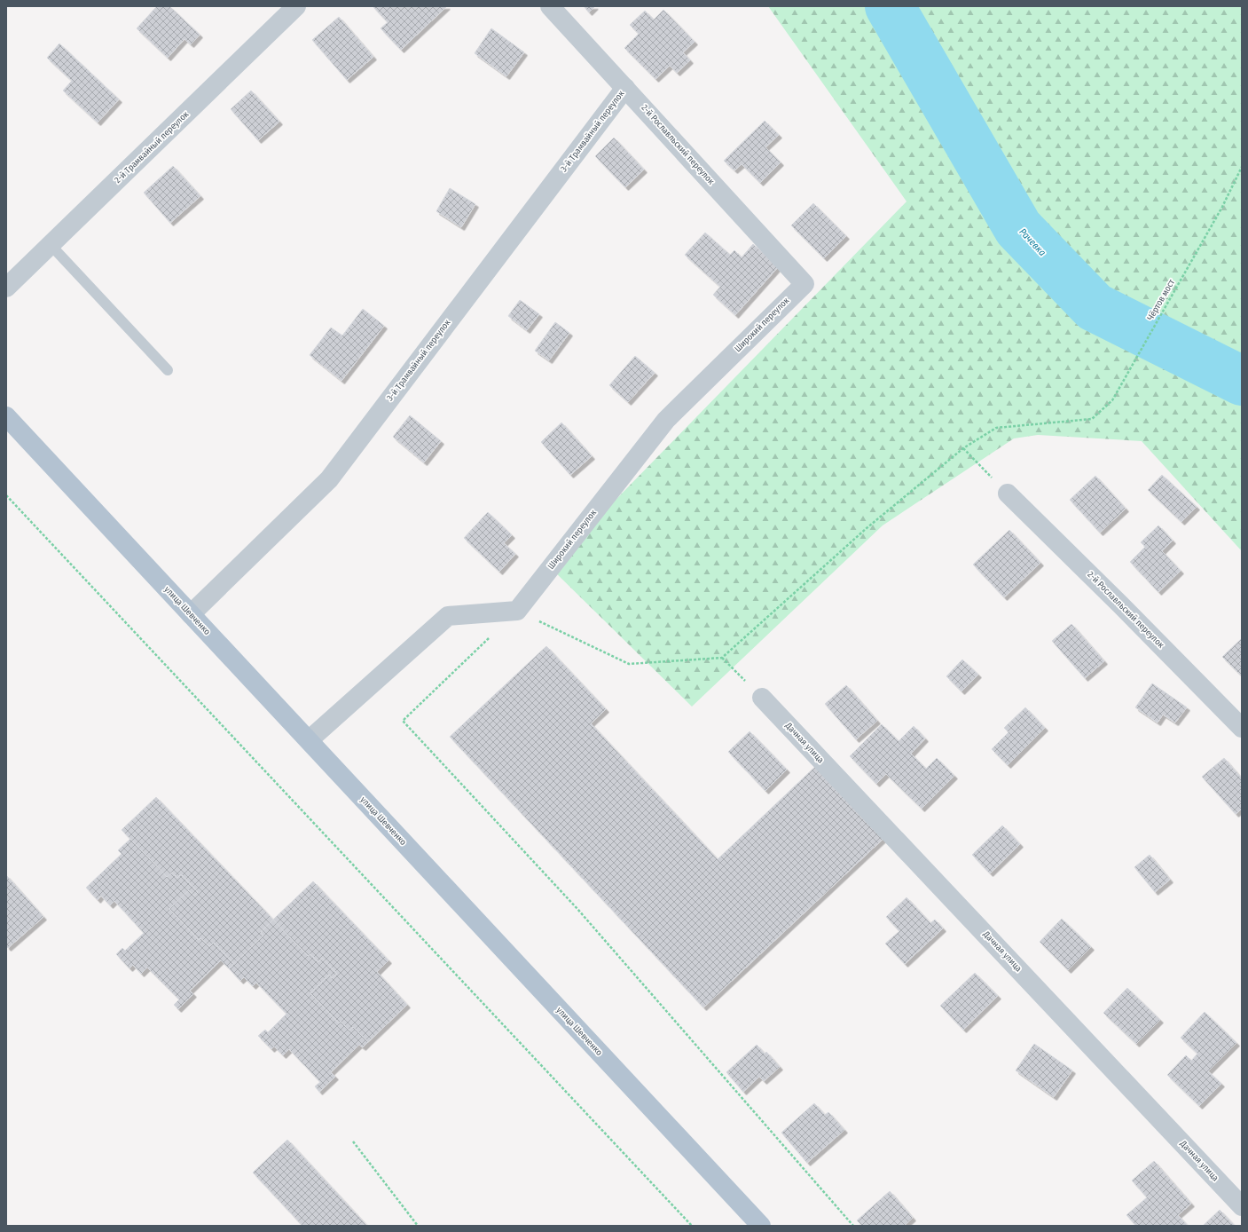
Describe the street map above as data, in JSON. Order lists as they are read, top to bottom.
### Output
{
  "streets": {
    "main road": ["улица Шевченко"],
    "street": [
      "3-й Трамвайный переулок",
      "2-й Рославльский переулок",
      "2-й Трамвайный переулок",
      "Широкий переулок",
      "Дачная улица"
    ],
    "path": ["Чёртов мост"]
  },
  "crossings": [
    ["3-й Трамвайный переулок", "2-й Рославльский переулок"],
    ["3-й Трамвайный переулок", "улица Шевченко"],
    ["2-й Рославльский переулок", "Широкий переулок"]
  ],
  "water": ["Рачевка"]
}
